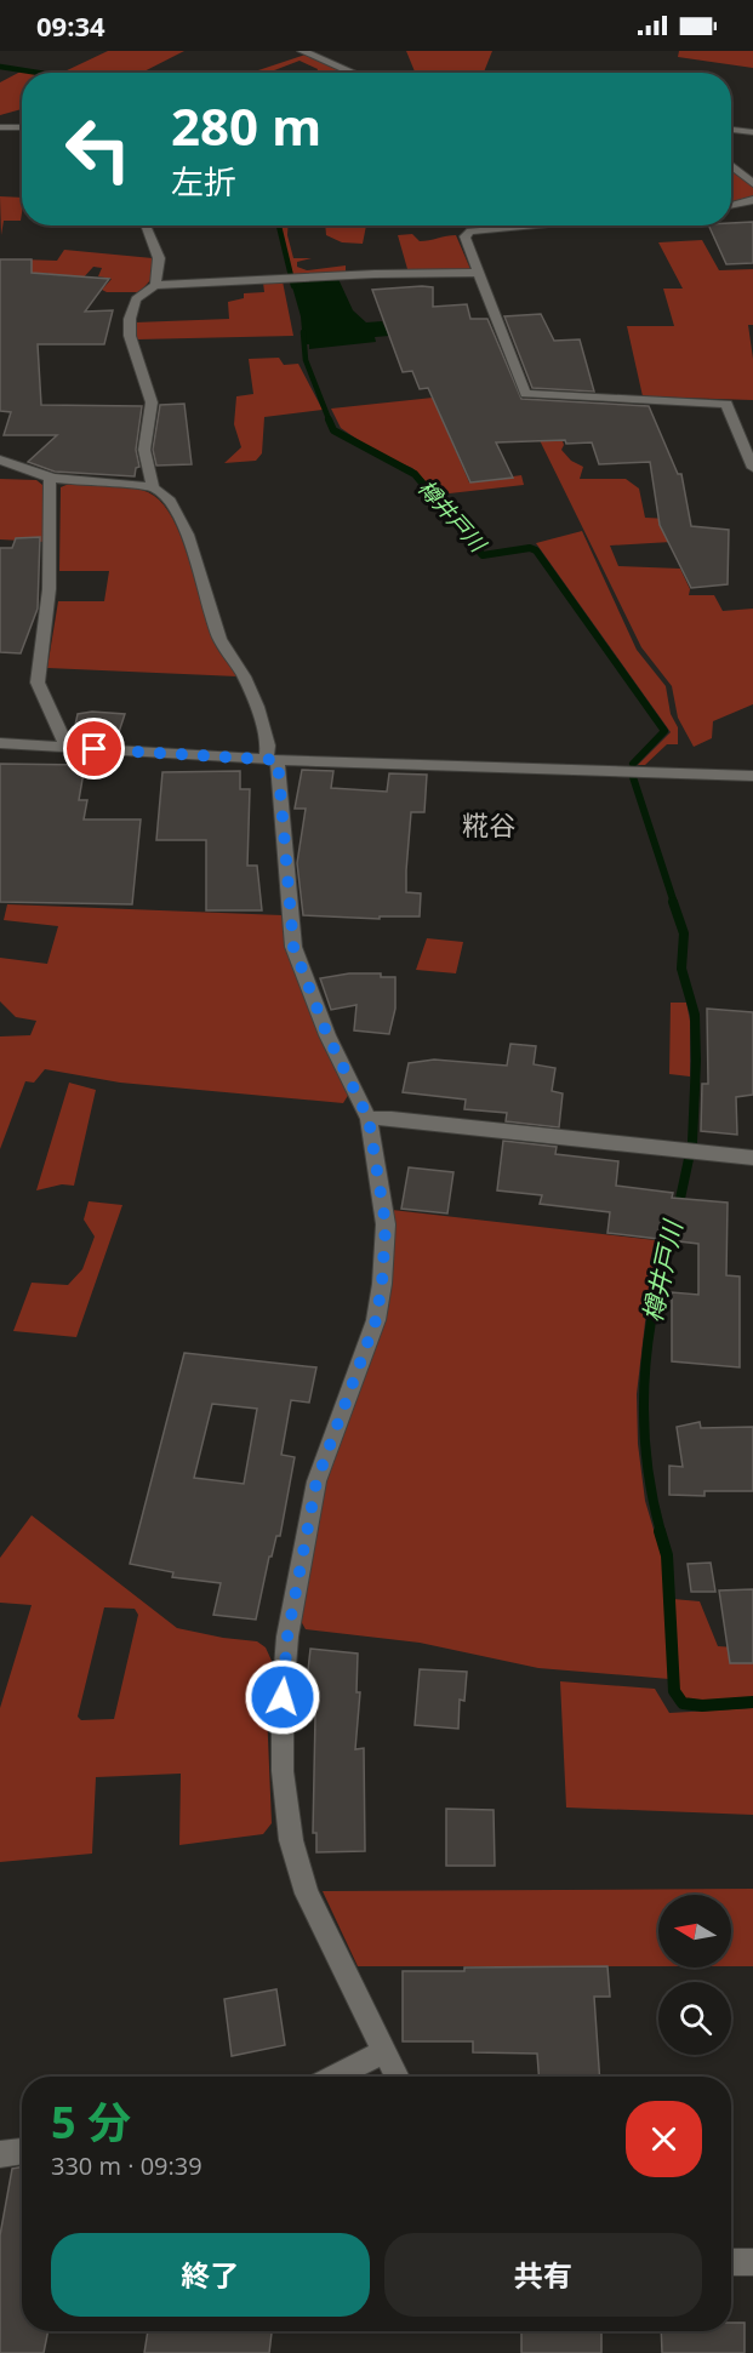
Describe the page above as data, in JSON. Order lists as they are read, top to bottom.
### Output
{
  "districts": ["糀谷"],
  "water": ["樽井戸川"],
  "north": "left",
  "page": {
    "status": "09:34",
    "turn": ["280 m", "左折"],
    "heading": ["5 分", "330 m · 09:39"],
    "buttons": ["終了", "共有"]
  }
}
